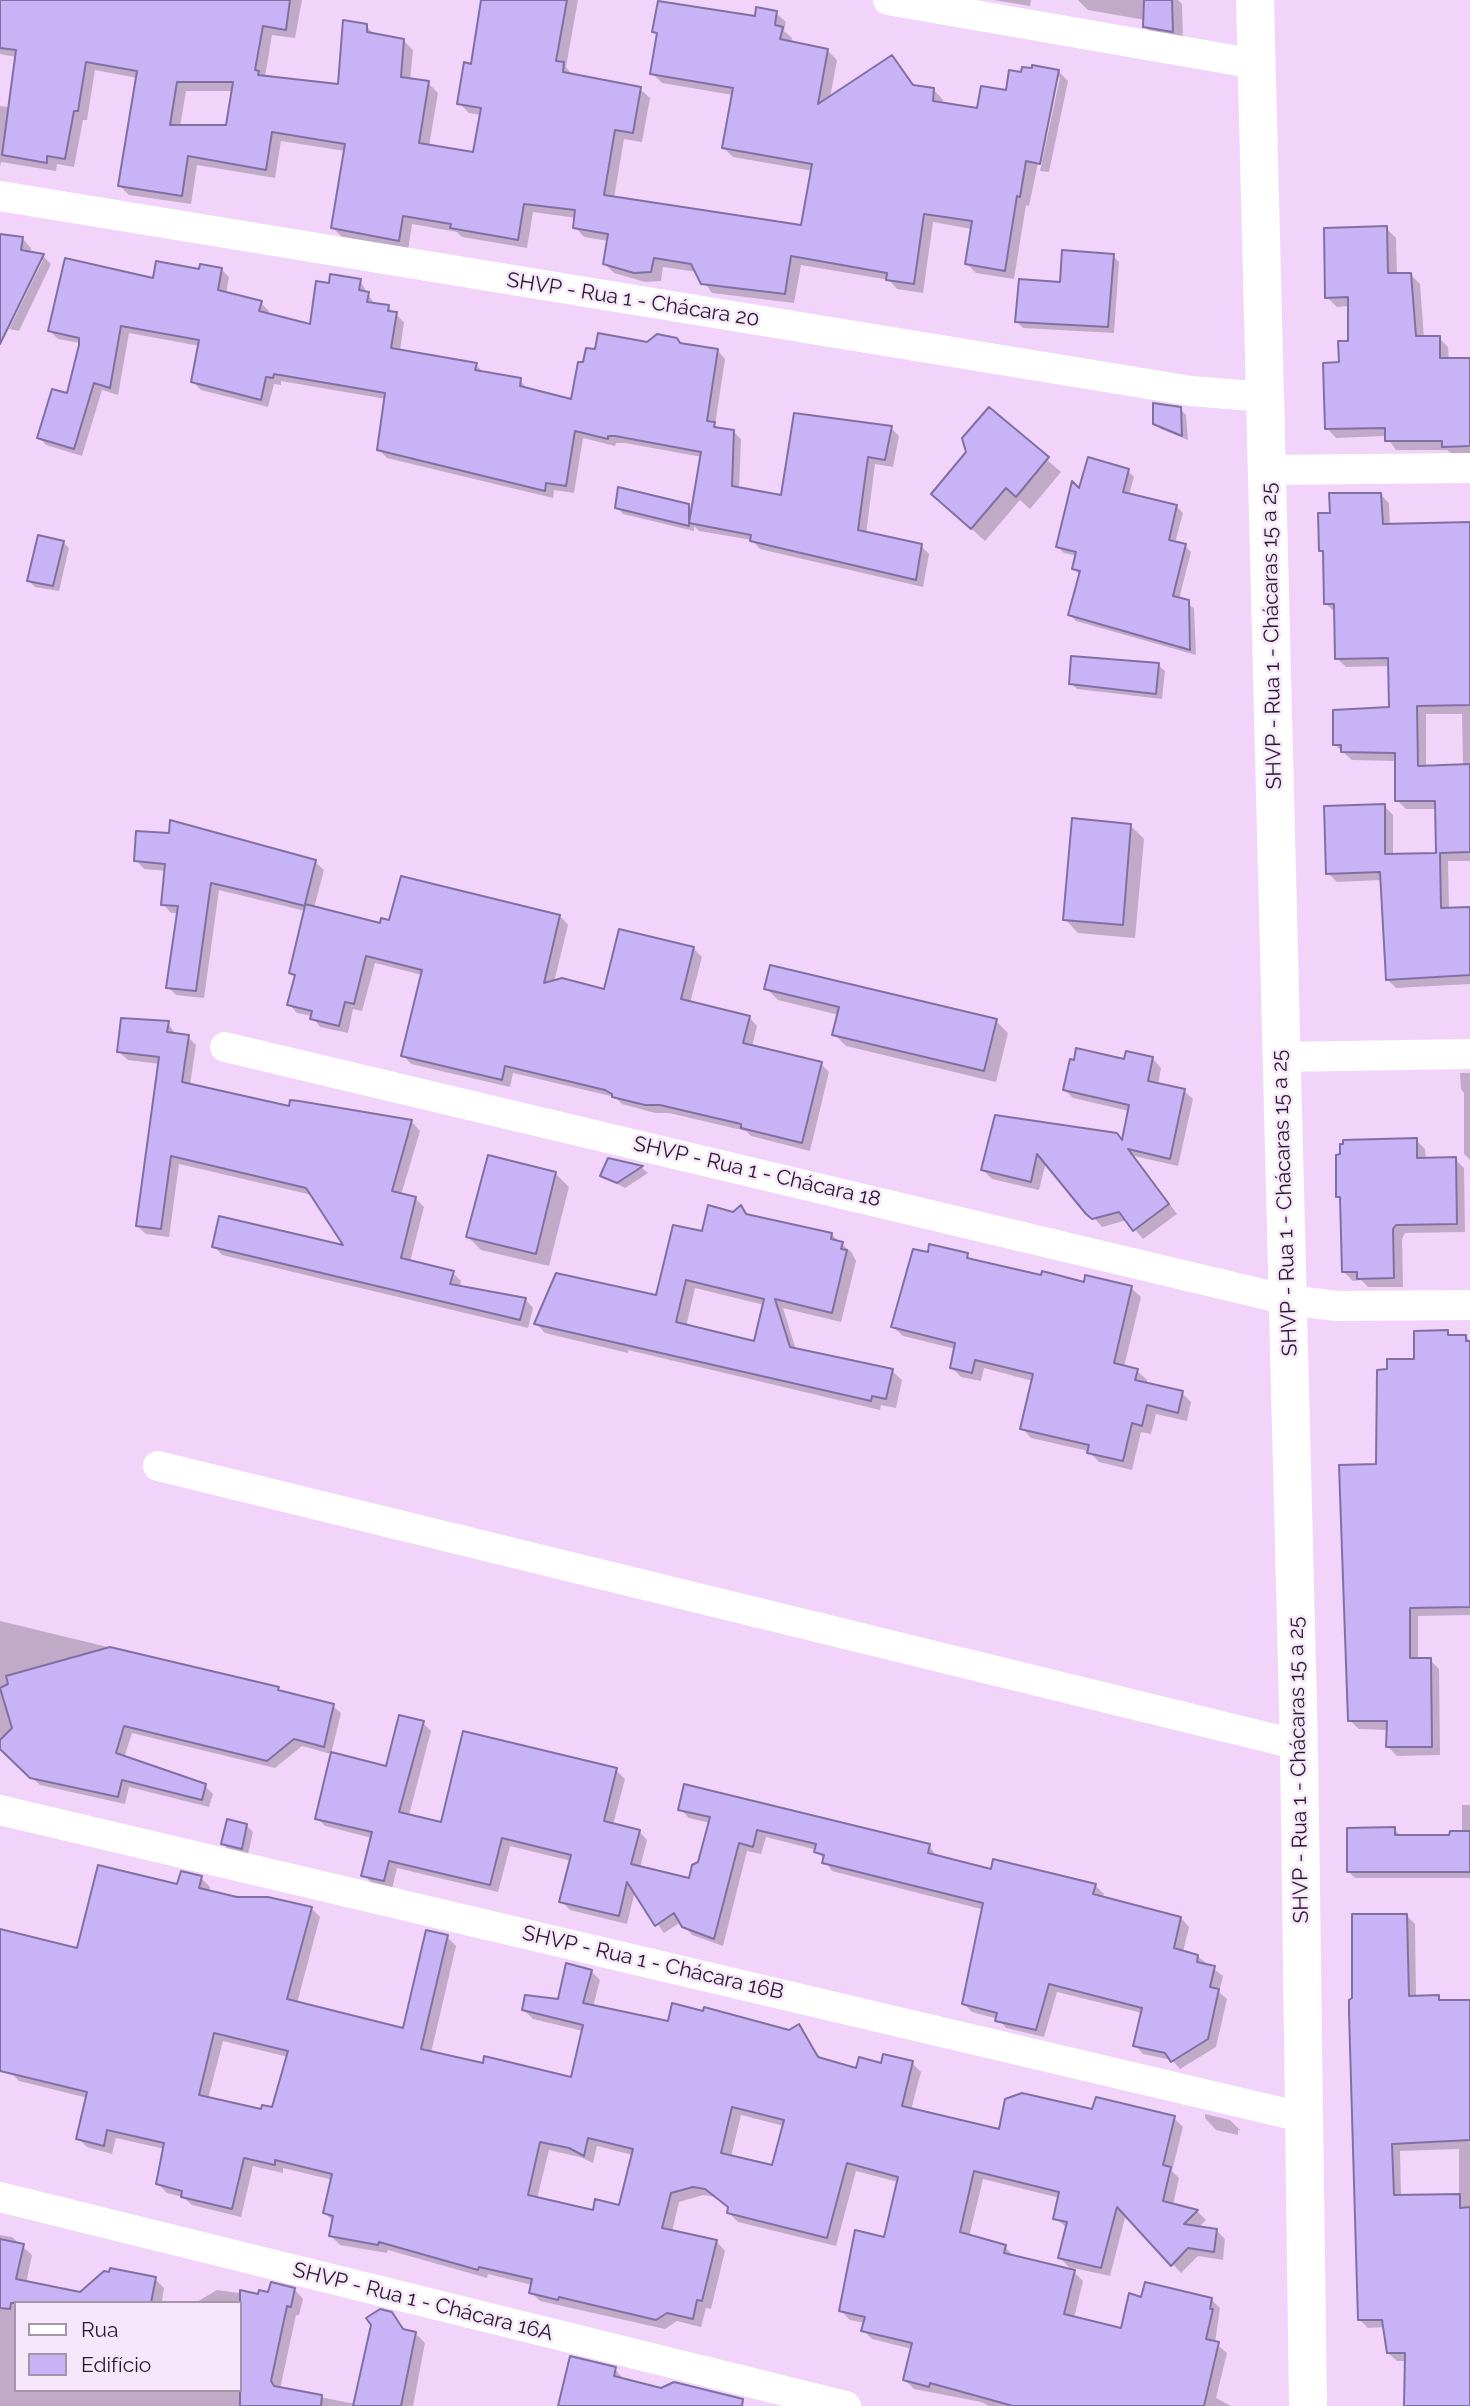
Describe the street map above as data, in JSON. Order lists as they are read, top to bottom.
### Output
{
  "streets": {
    "street": [
      "SHVP - Rua 1 - Chácara 20",
      "SHVP - Rua 1 - Chácaras 15 a 25",
      "SHVP - Rua 1 - Chácara 18",
      "SHVP - Rua 1 - Chácara 16B",
      "SHVP - Rua 1 - Chácara 16A"
    ]
  },
  "crossings": [
    ["SHVP - Rua 1 - Chácara 20", "SHVP - Rua 1 - Chácaras 15 a 25"],
    ["SHVP - Rua 1 - Chácaras 15 a 25", "SHVP - Rua 1 - Chácara 18"],
    ["SHVP - Rua 1 - Chácaras 15 a 25", "SHVP - Rua 1 - Chácara 16B"]
  ],
  "legend": ["Rua", "Edifício"]
}
